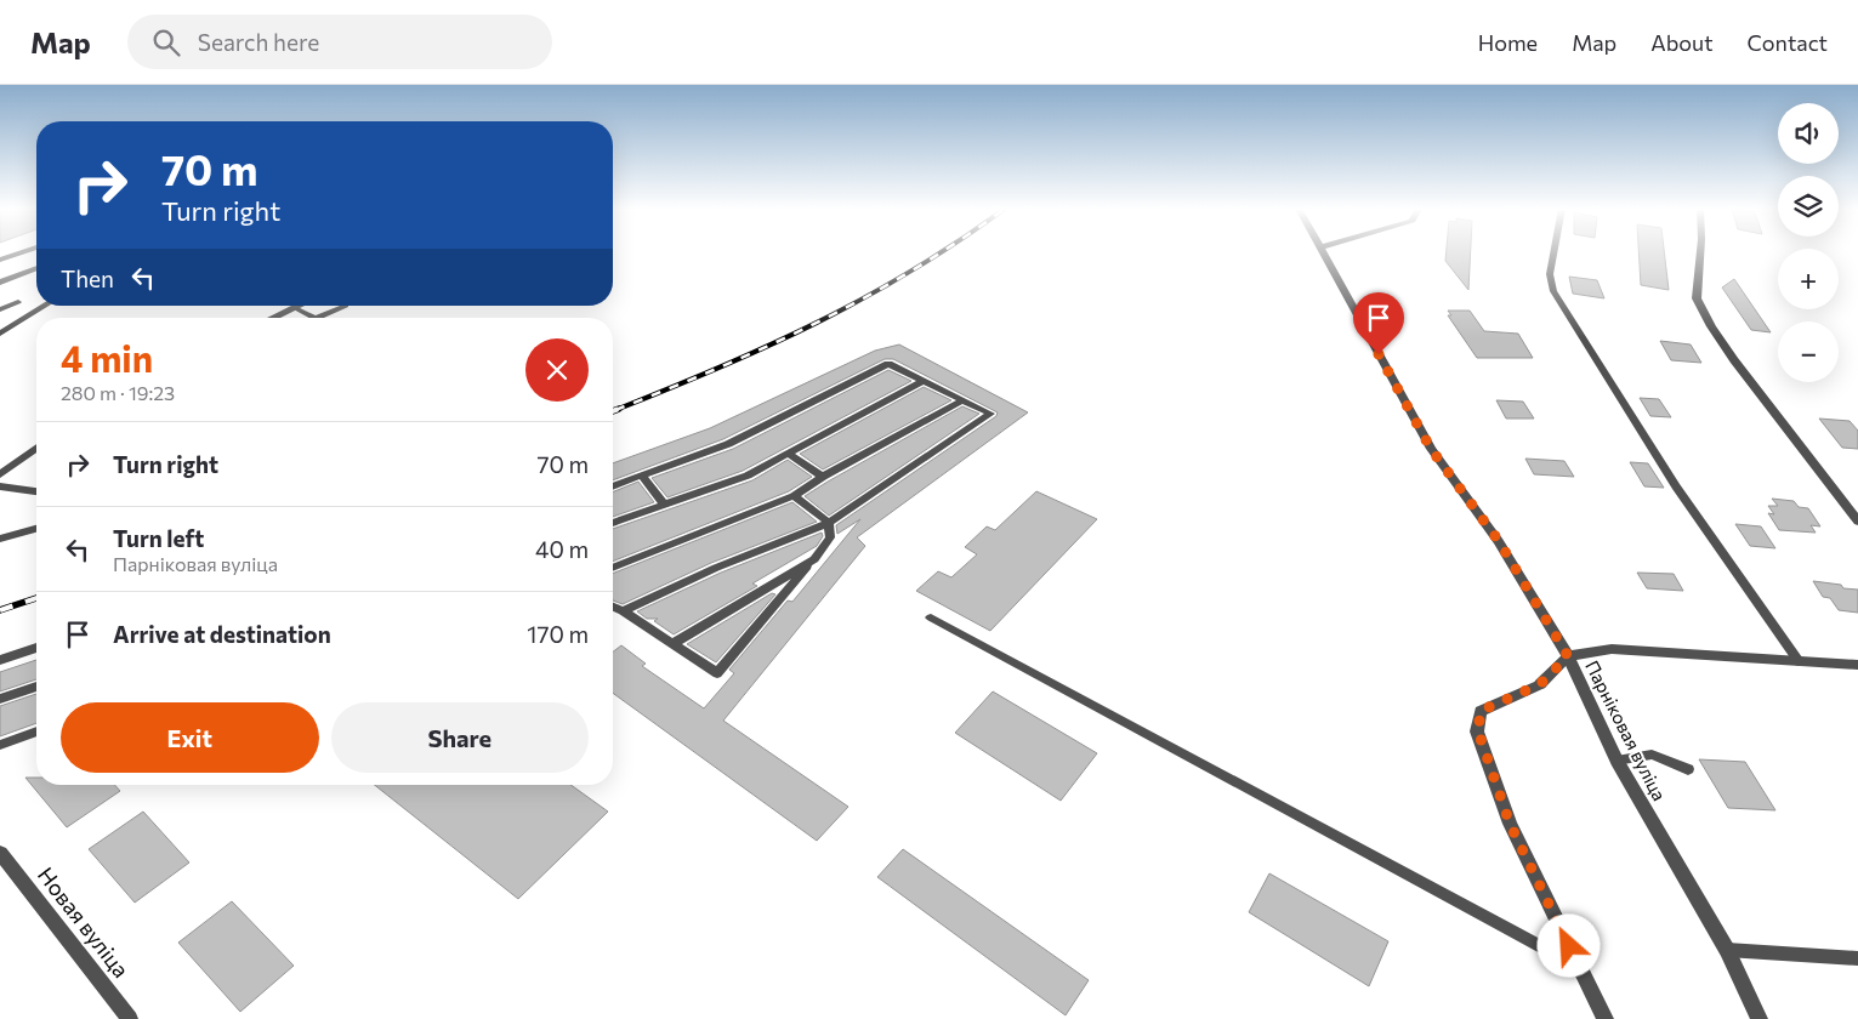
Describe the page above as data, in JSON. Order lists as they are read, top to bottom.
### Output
{
  "streets": {
    "street": ["Парніковая вуліца", "Новая вуліца"]
  },
  "page": {
    "header": "Map",
    "search": "Search here",
    "nav": [
      "Home",
      "Map",
      "About",
      "Contact"
    ],
    "map_buttons": ["+", "−"],
    "turn": ["70 m", "Turn right"],
    "then": "Then",
    "heading": ["4 min", "280 m · 19:23"],
    "list": [
      {
        "name": "Turn right",
        "value": "70 m"
      },
      {
        "name": "Turn left",
        "note": "Парніковая вуліца",
        "value": "40 m"
      },
      {
        "name": "Arrive at destination",
        "value": "170 m"
      }
    ],
    "buttons": ["Exit", "Share"]
  }
}
